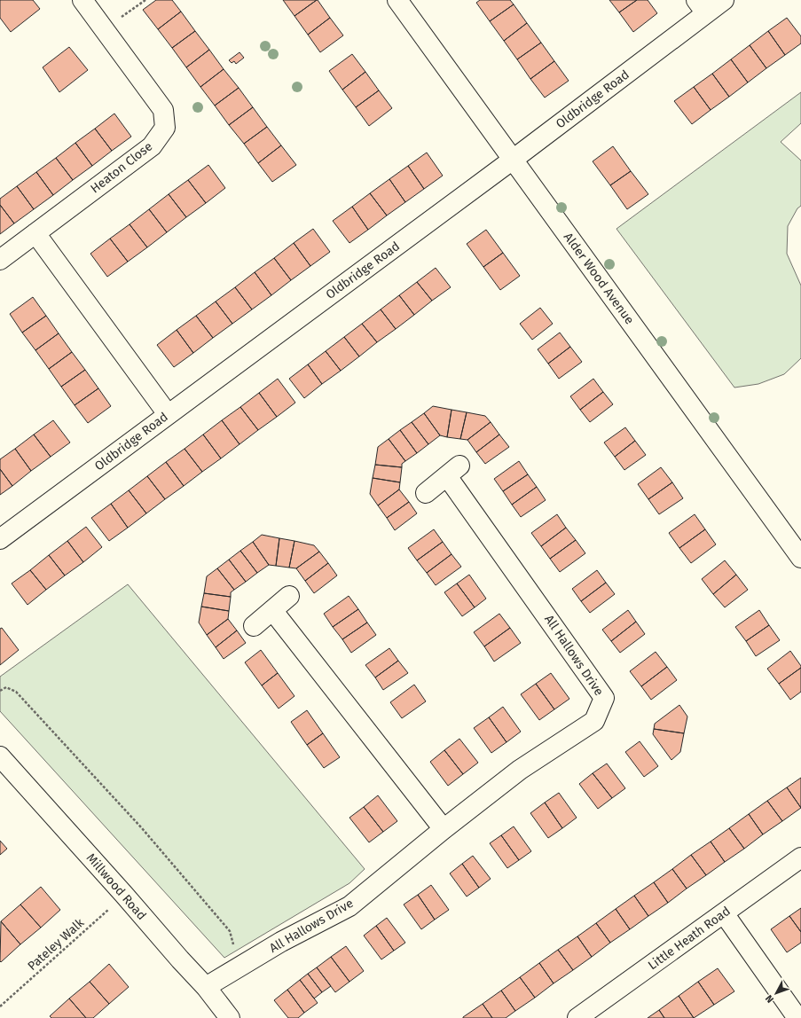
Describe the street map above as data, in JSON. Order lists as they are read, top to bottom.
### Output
{
  "streets": {
    "street": [
      "Oldbridge Road",
      "Heaton Close",
      "Alder Wood Avenue",
      "All Hallows Drive",
      "Millwood Road",
      "Little Heath Road"
    ],
    "path": ["Pateley Walk"]
  },
  "crossings": [
    ["Oldbridge Road", "Alder Wood Avenue"],
    ["All Hallows Drive", "Millwood Road"],
    ["Millwood Road", "Pateley Walk"]
  ],
  "north": "bottom left"
}
